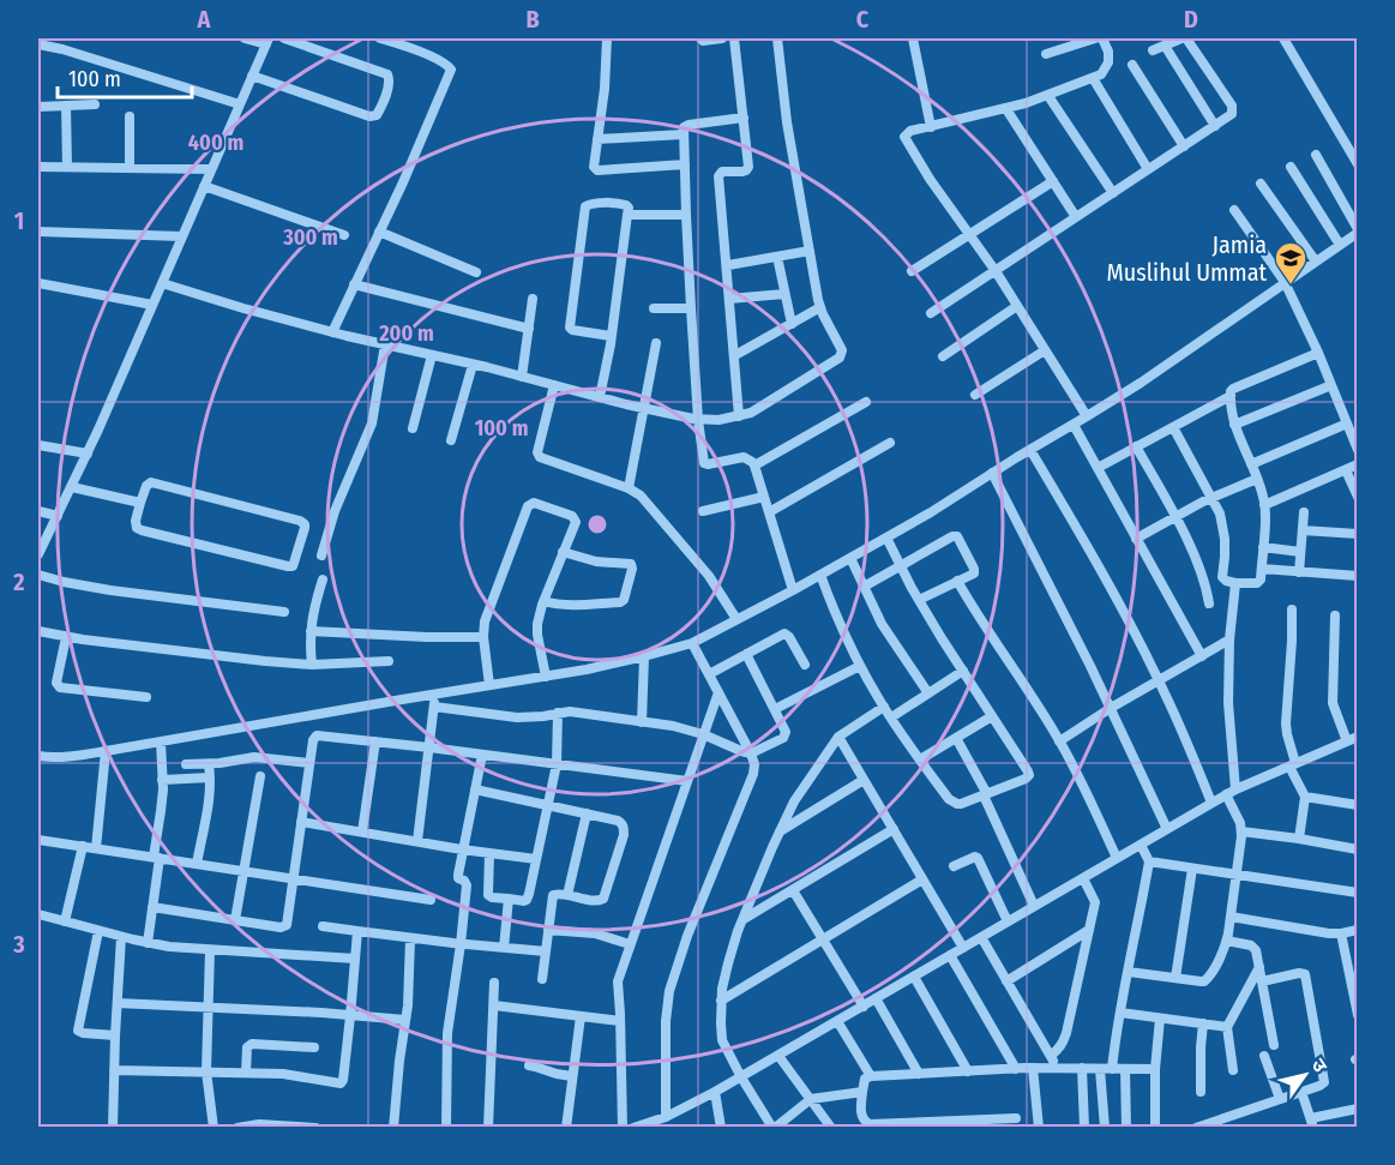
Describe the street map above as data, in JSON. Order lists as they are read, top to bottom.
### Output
{
  "places": {
    "school or university": ["Jamia Muslihul Ummat"]
  },
  "scale_bar": "100 m",
  "north": "top right",
  "grid": {
    "columns": [
      "A",
      "B",
      "C",
      "D"
    ],
    "rows": ["1", "2", "3"]
  },
  "rings": [
    "400 m",
    "300 m",
    "200 m",
    "100 m"
  ]
}
